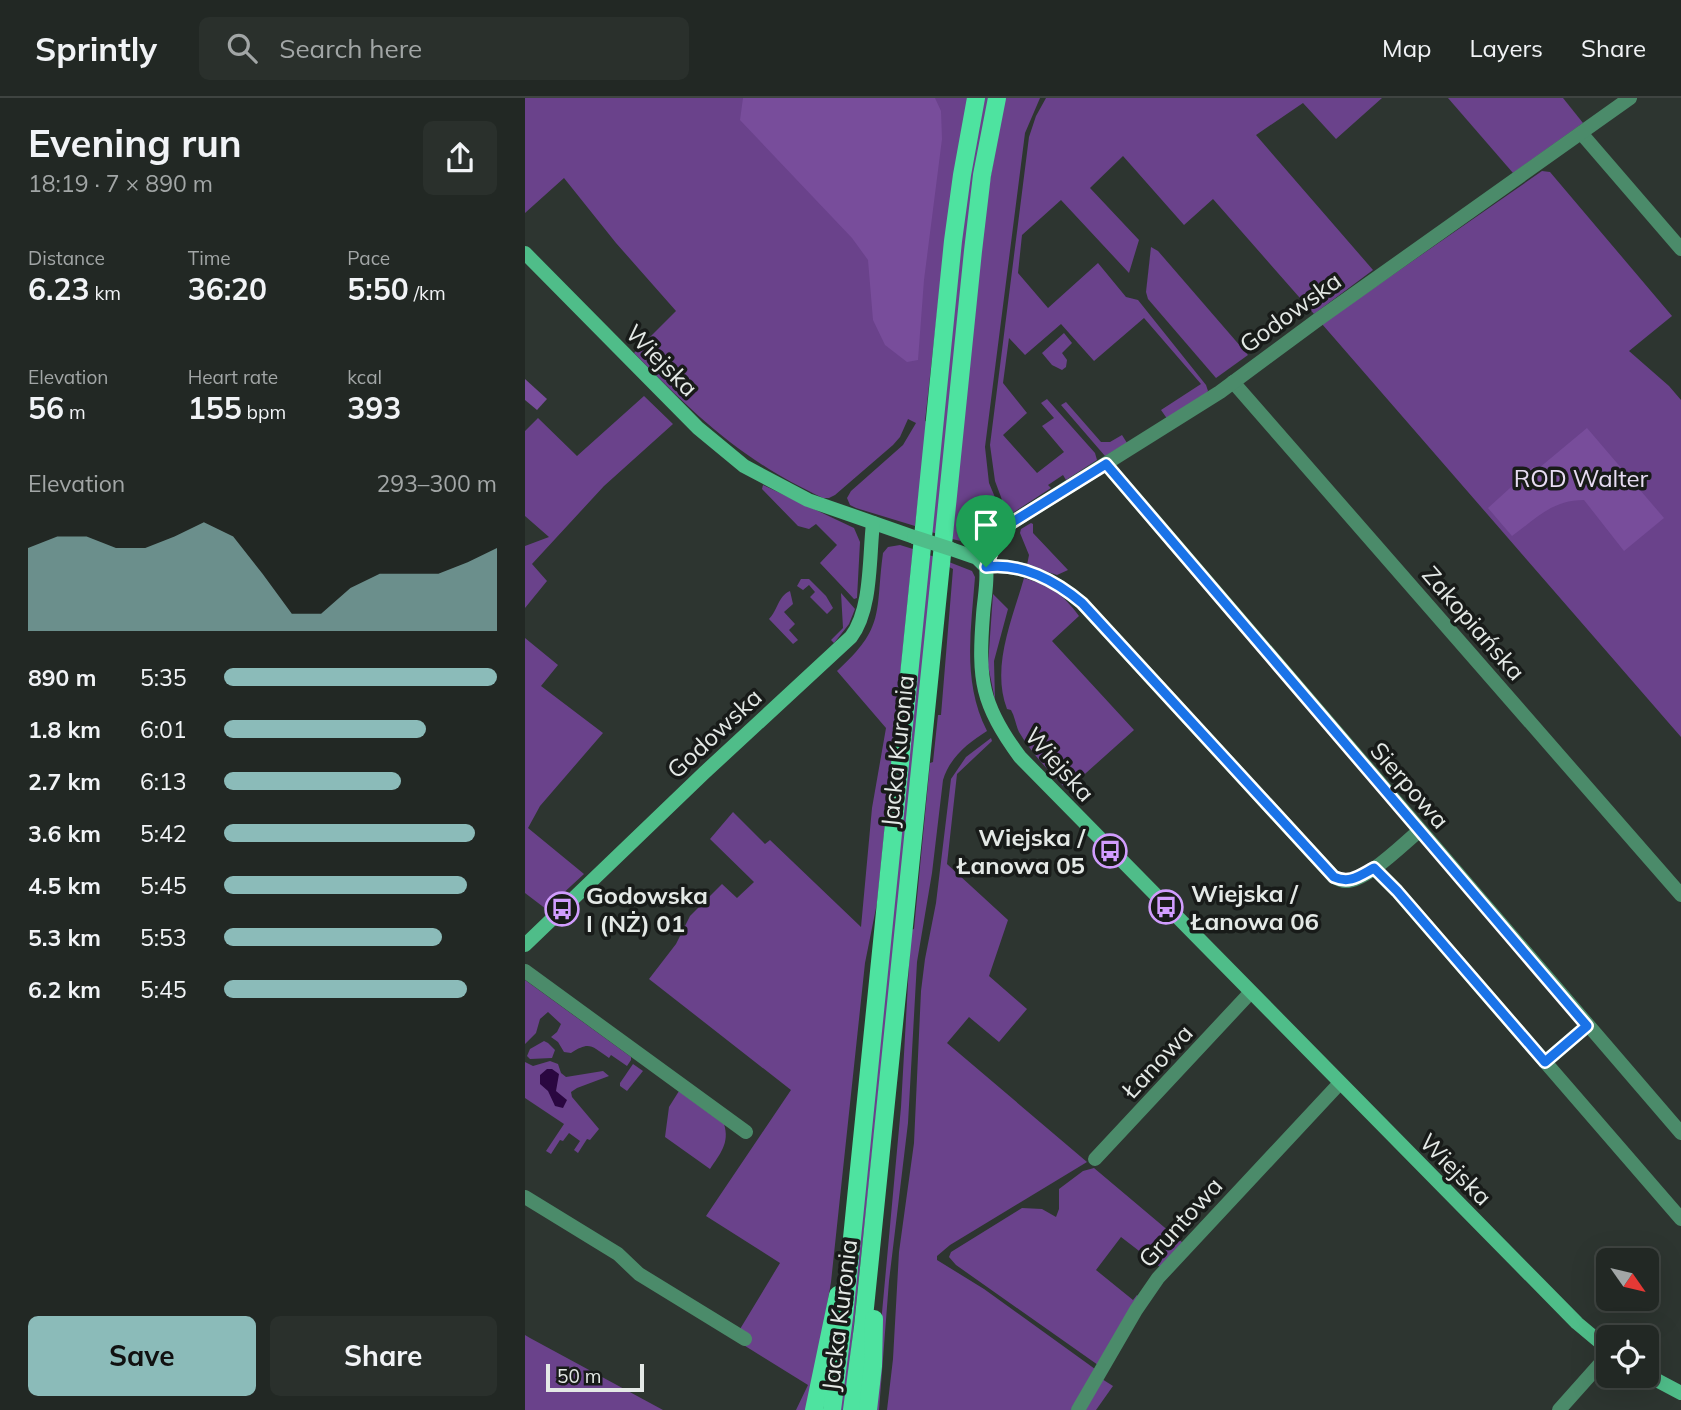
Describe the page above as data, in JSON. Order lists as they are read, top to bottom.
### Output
{
  "streets": {
    "main road": ["Jacka Kuronia"],
    "street": [
      "Godowska",
      "Wiejska",
      "Zakopiańska",
      "Sierpowa",
      "Łanowa",
      "Gruntowa"
    ]
  },
  "crossings": [
    ["Godowska", "Wiejska"],
    ["Godowska", "Zakopiańska"],
    ["Godowska", "Sierpowa"],
    ["Wiejska", "Łanowa"],
    ["Wiejska", "Gruntowa"]
  ],
  "parks": ["ROD Walter"],
  "places": {
    "bus stop": ["Wiejska / Łanowa 05", "Wiejska / Łanowa 06", "Godowska I (NŻ) 01"]
  },
  "scale_bar": "50 m",
  "north": "bottom right",
  "page": {
    "header": "Sprintly",
    "search": "Search here",
    "nav": ["Map", "Layers", "Share"],
    "heading": ["Evening run", "18:19 · 7 × 890 m"],
    "stats": [
      ["Distance", "6.23 km"],
      ["Time", "36:20"],
      ["Pace", "5:50 /km"],
      ["Elevation", "56 m"],
      ["Heart rate", "155 bpm"],
      ["kcal", "393"]
    ],
    "chart": ["Elevation", "293–300 m"],
    "list": [
      {
        "name": "890 m",
        "note": "5:35"
      },
      {
        "name": "1.8 km",
        "note": "6:01"
      },
      {
        "name": "2.7 km",
        "note": "6:13"
      },
      {
        "name": "3.6 km",
        "note": "5:42"
      },
      {
        "name": "4.5 km",
        "note": "5:45"
      },
      {
        "name": "5.3 km",
        "note": "5:53"
      },
      {
        "name": "6.2 km",
        "note": "5:45"
      }
    ],
    "buttons": ["Save", "Share"],
    "scale": "50 m"
  }
}
